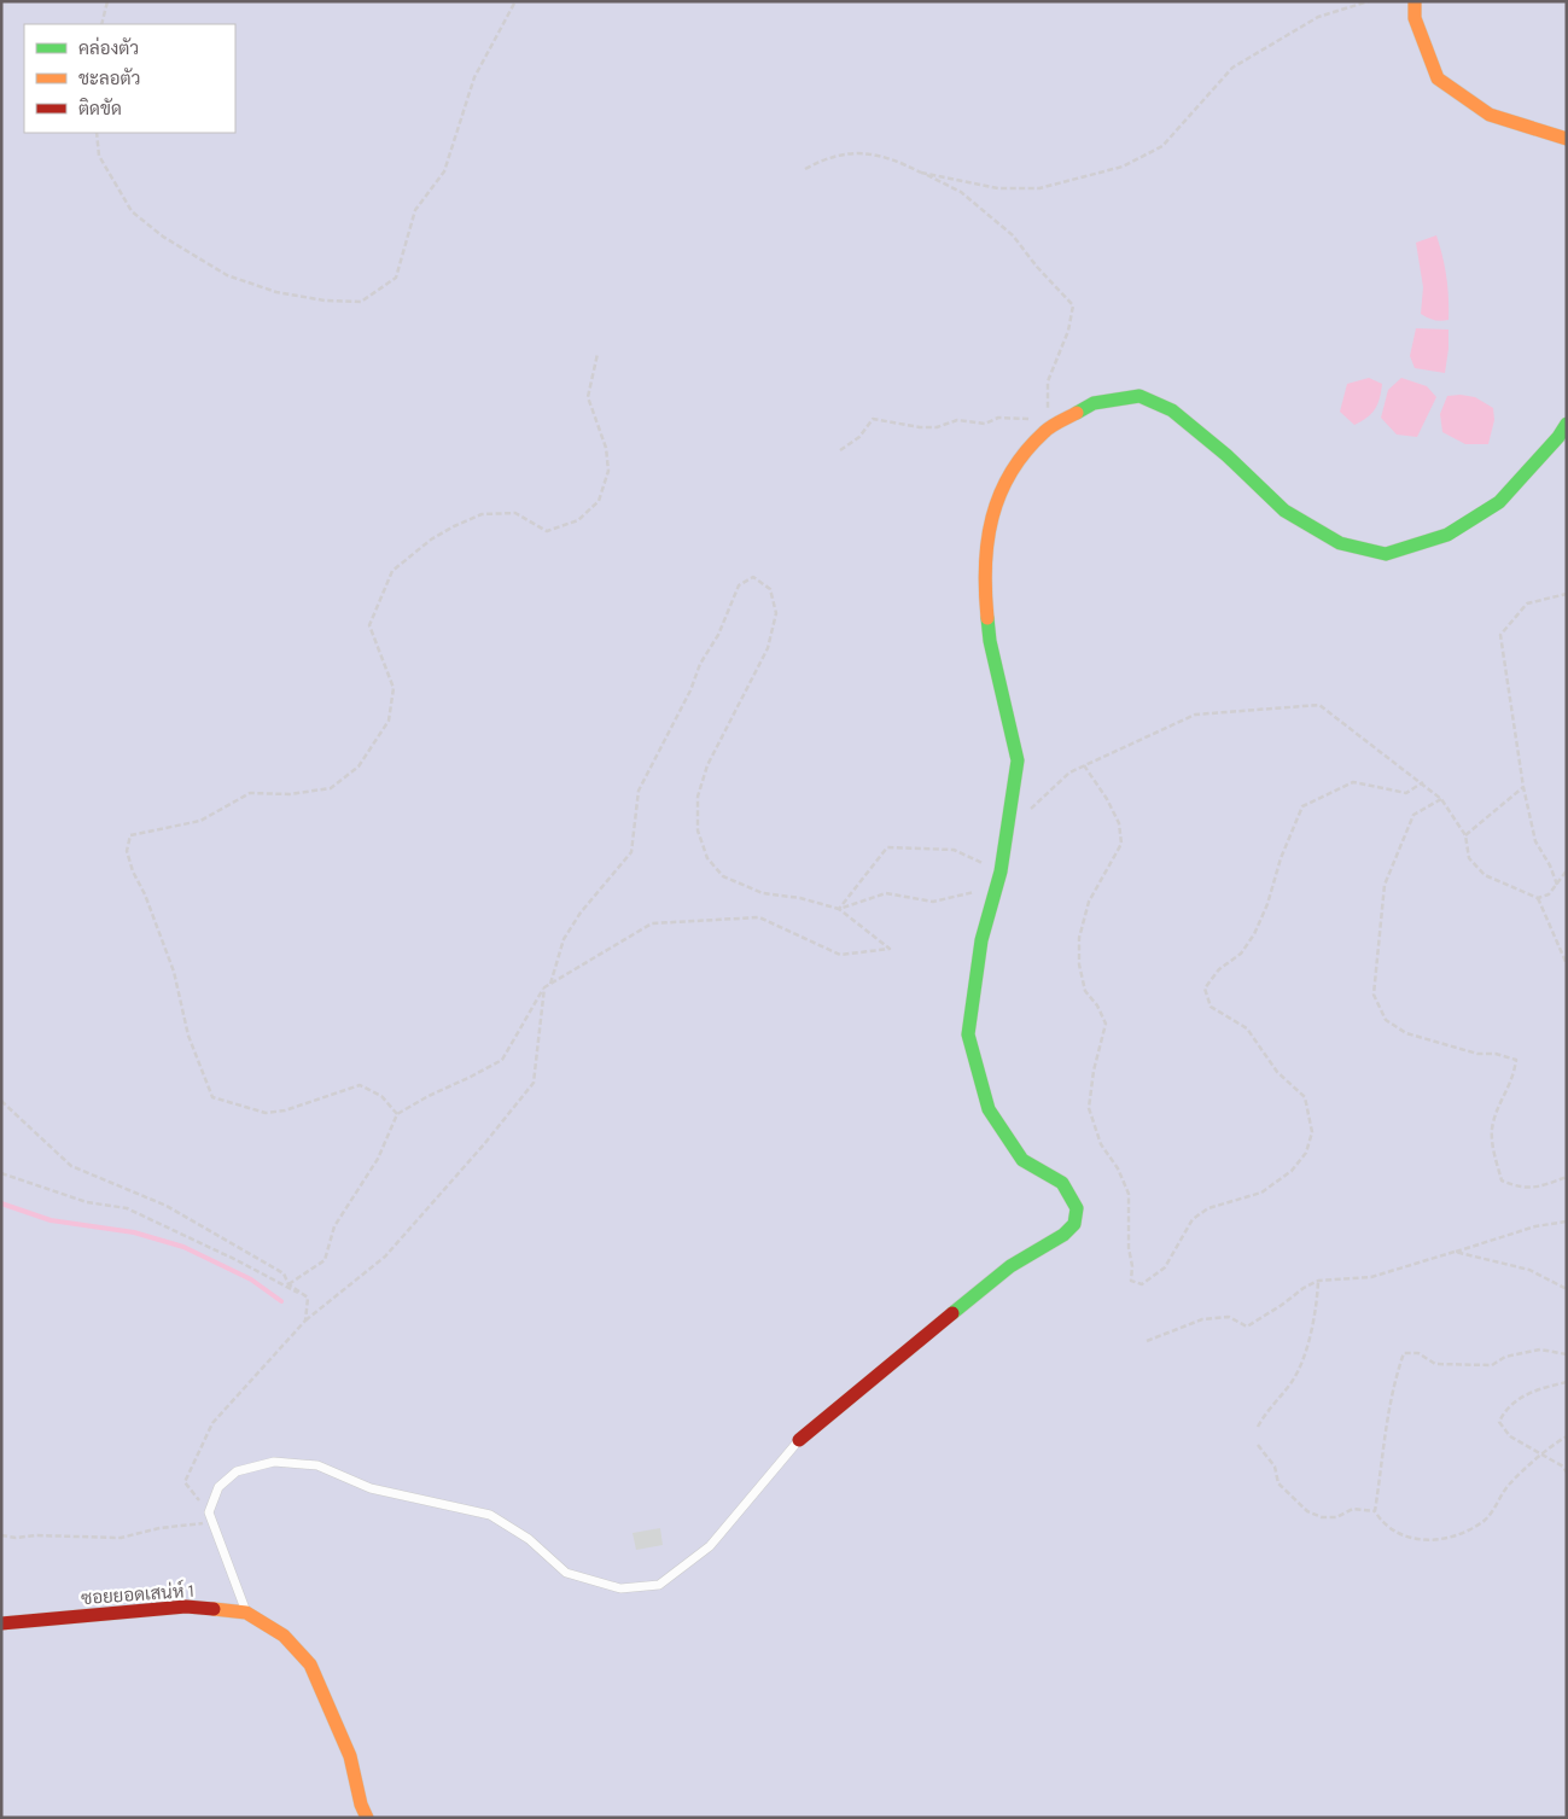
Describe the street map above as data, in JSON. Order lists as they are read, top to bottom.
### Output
{
  "streets": {
    "street": ["ซอยยอดเสน่ห์ 1"]
  },
  "legend": ["คล่องตัว", "ชะลอตัว", "ติดขัด"]
}
